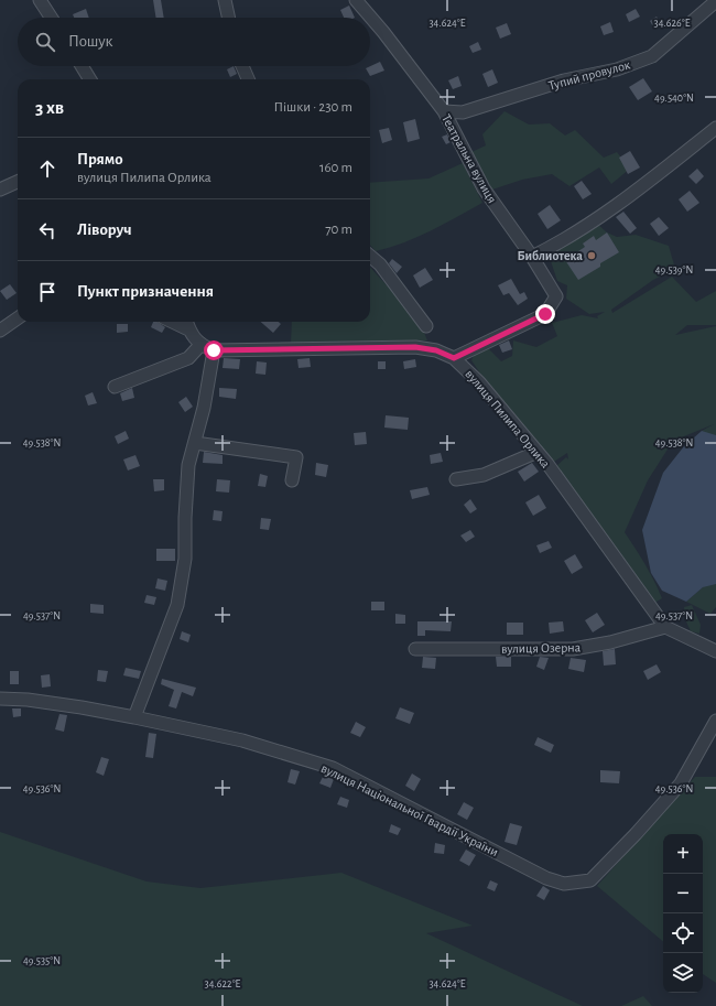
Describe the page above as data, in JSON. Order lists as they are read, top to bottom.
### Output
{
  "streets": {
    "street": [
      "Тупий провулок",
      "Театральна вулиця",
      "вулиця Пилипа Орлика",
      "вулиця Озерна",
      "вулиця Національної Гвардії України"
    ]
  },
  "crossings": [
    ["Тупий провулок", "Театральна вулиця"],
    ["Театральна вулиця", "вулиця Пилипа Орлика"],
    ["вулиця Пилипа Орлика", "вулиця Озерна"]
  ],
  "places": ["Библиотека"],
  "page": {
    "search": "Пошук",
    "heading": ["3 хв", "Пішки · 230 m"],
    "list": [
      ["Прямо", "вулиця Пилипа Орлика", "160 m"],
      ["Ліворуч", "70 m"],
      "Пункт призначення"
    ],
    "map_buttons": ["+", "−"]
  },
  "coordinates": [
    "34.624°E",
    "34.626°E",
    "49.540°N",
    "49.539°N",
    "49.538°N",
    "49.537°N",
    "49.536°N",
    "49.535°N",
    "34.622°E"
  ]
}
